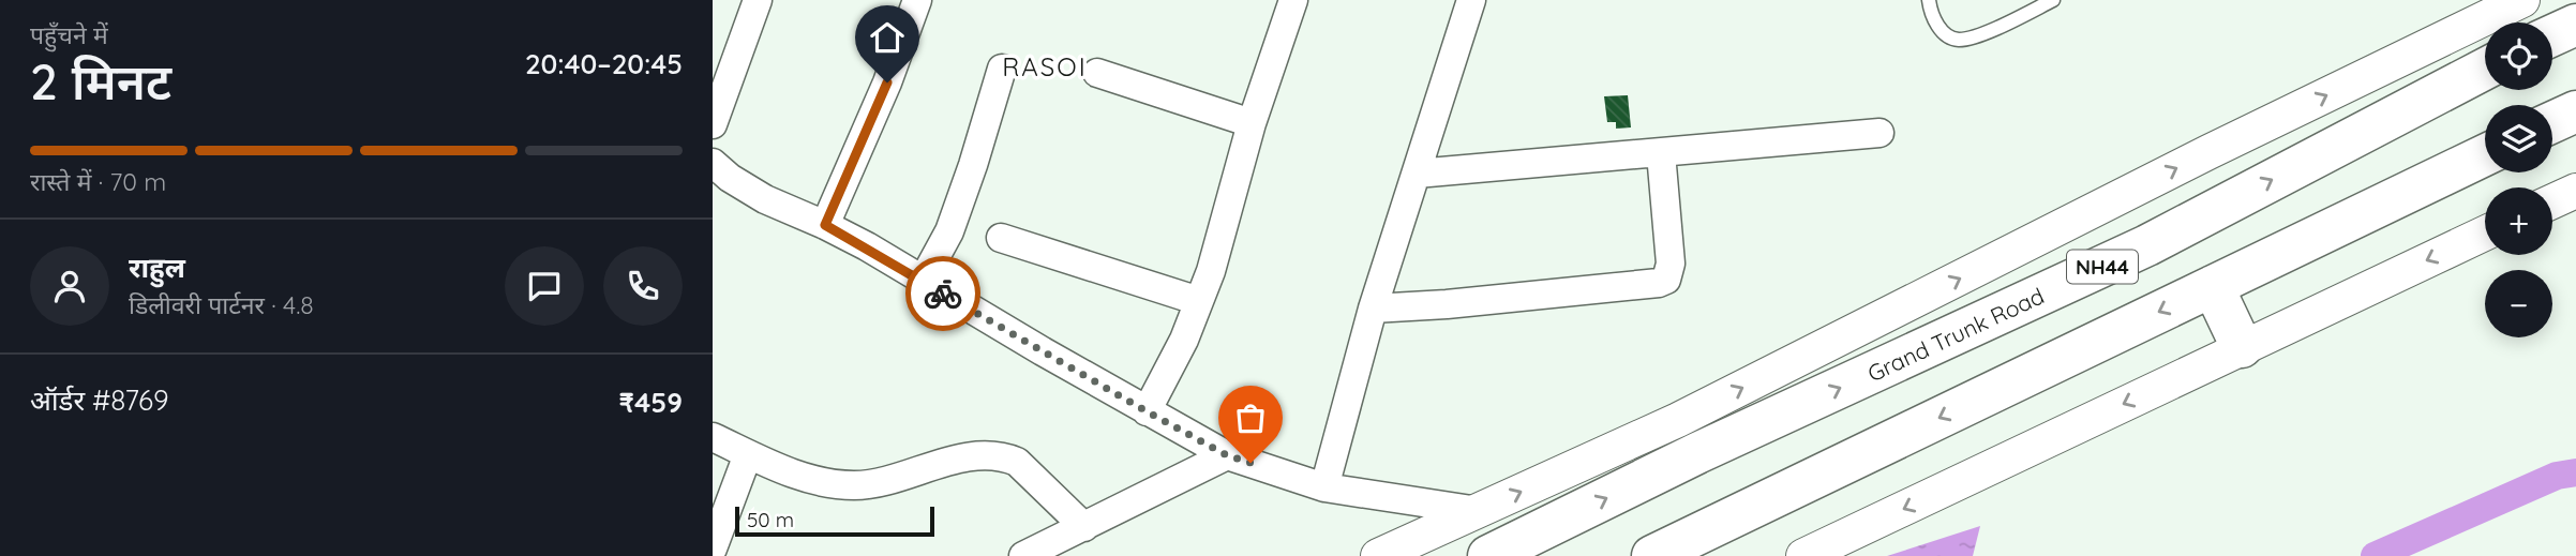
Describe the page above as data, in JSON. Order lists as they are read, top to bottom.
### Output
{
  "streets": {
    "highway": ["NH44", "Grand Trunk Road"]
  },
  "districts": ["RASOI"],
  "scale_bar": "50 m",
  "page": {
    "heading": ["2 मिनट", "पहुँचने में", "20:40–20:45"],
    "panel": [
      "राहुल",
      "डिलीवरी पार्टनर · 4.8",
      "ऑर्डर #8769",
      "₹459"
    ],
    "map_buttons": ["+", "−"],
    "bar": "रास्ते में · 70 m",
    "scale": "50 m"
  }
}
